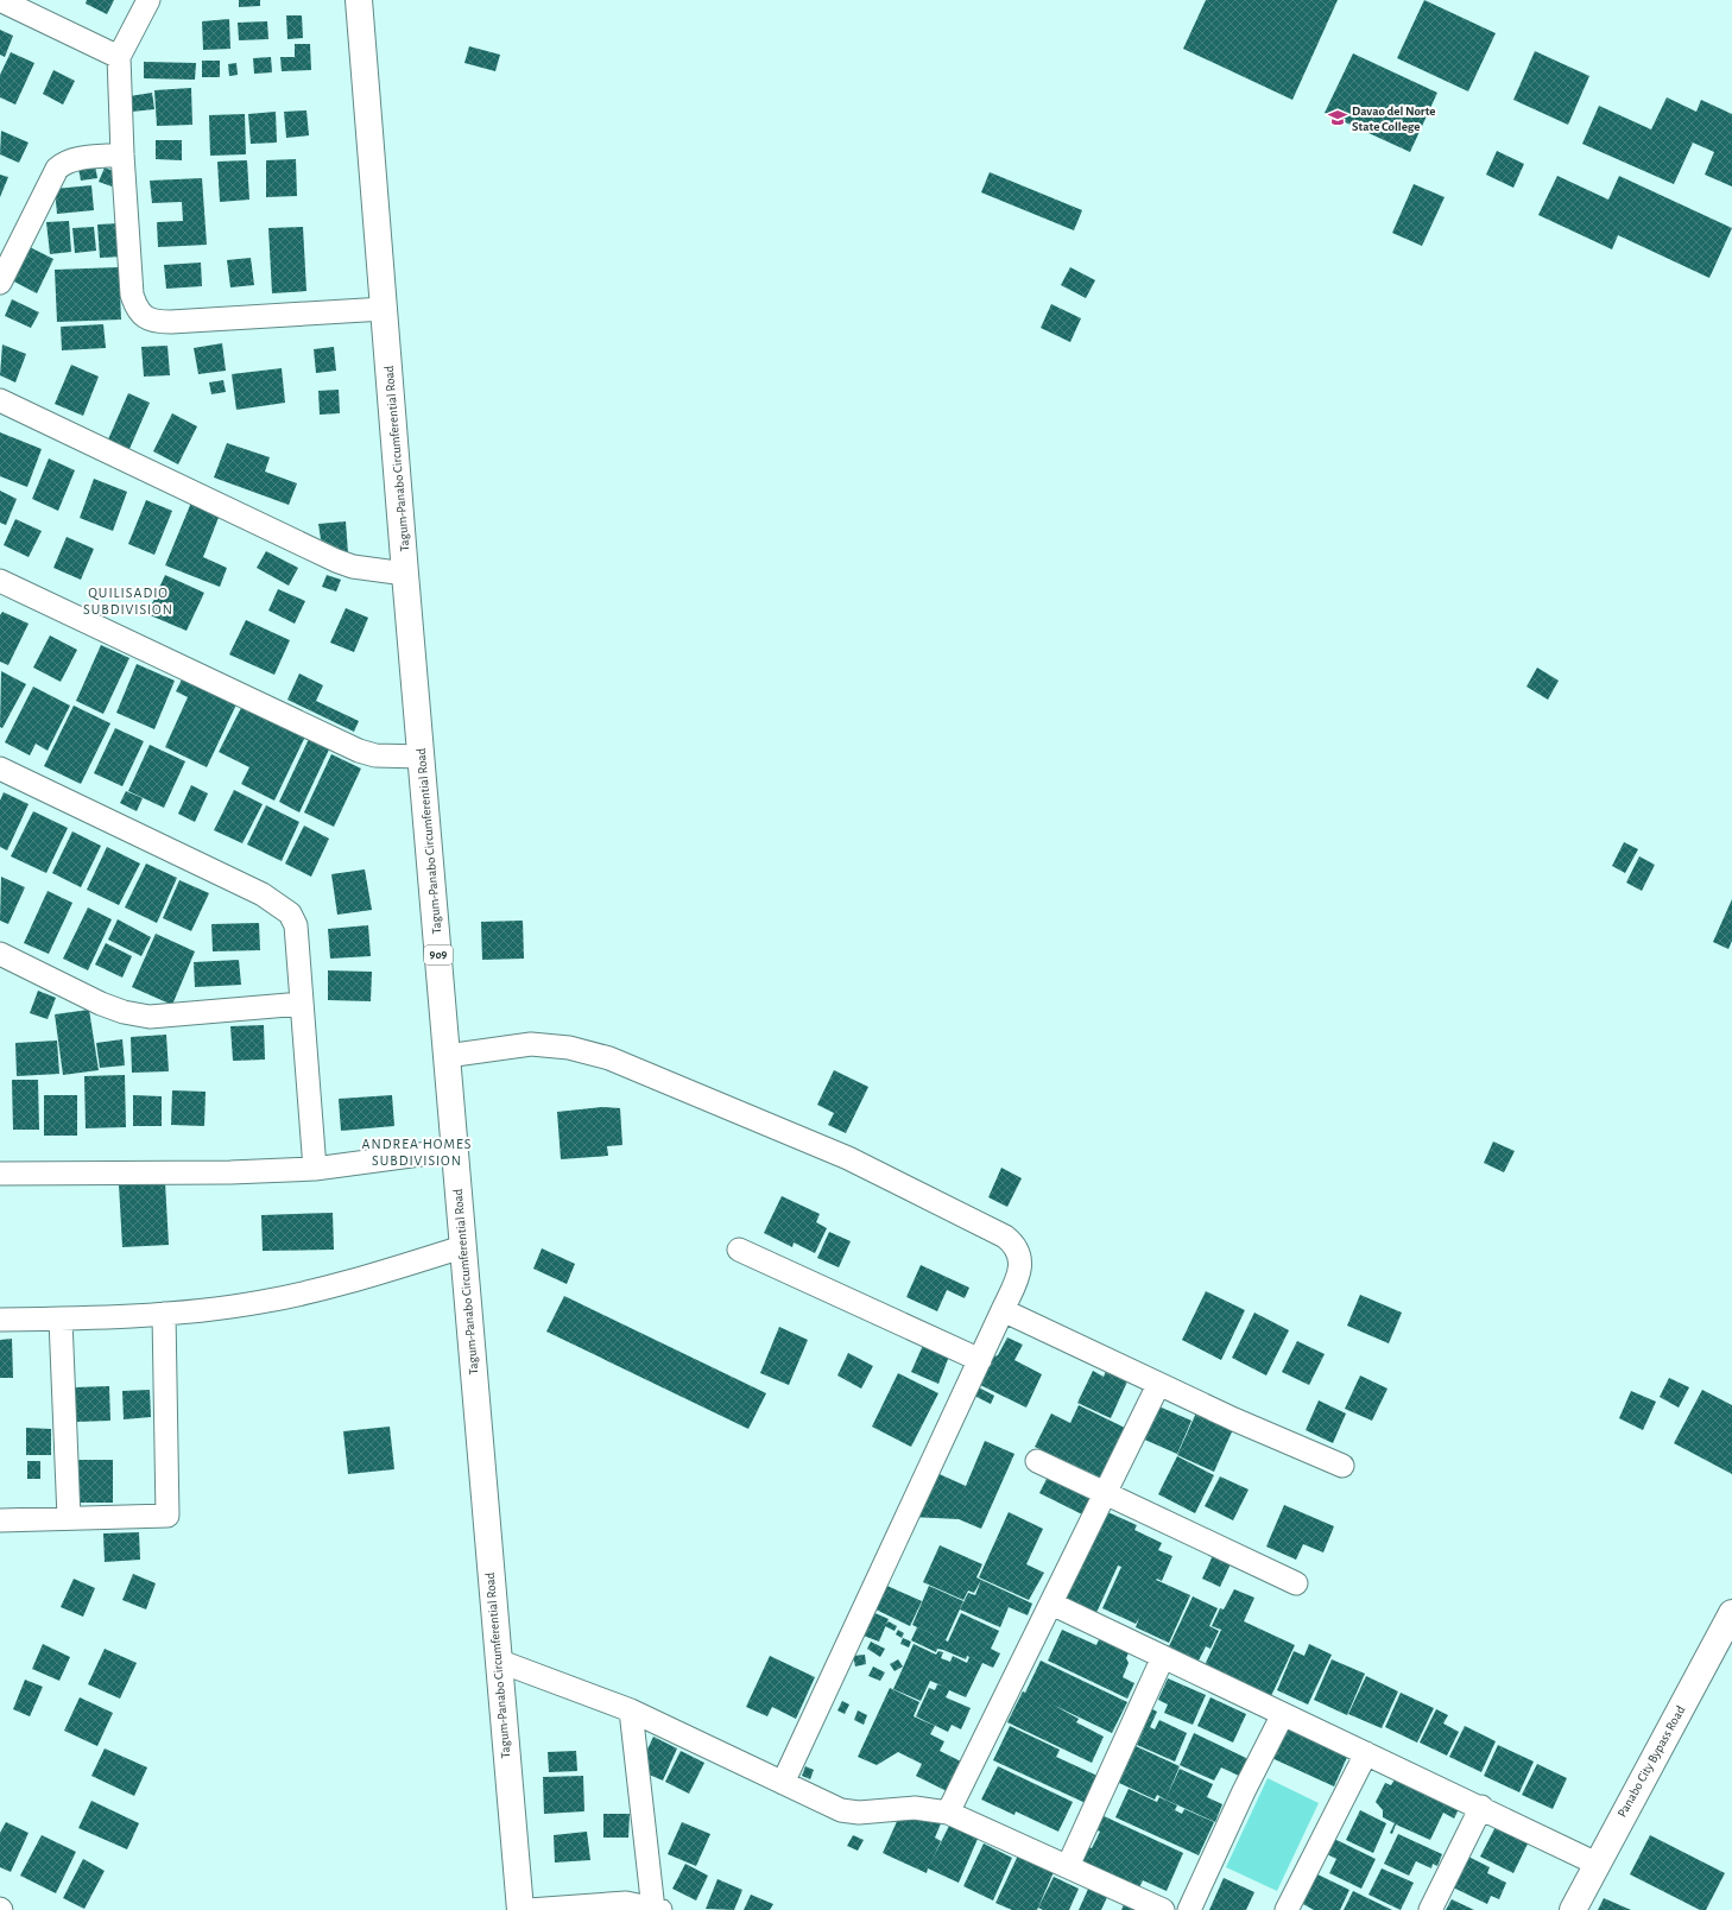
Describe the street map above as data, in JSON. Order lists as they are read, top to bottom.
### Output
{
  "streets": {
    "main road": ["Tagum-Panabo Circumferential Road", "909", "Panabo City Bypass Road"]
  },
  "districts": ["QUILISADIO SUBDIVISION", "ANDREA HOMES SUBDIVISION"],
  "places": {
    "school or university": ["Davao del Norte State College"]
  }
}
